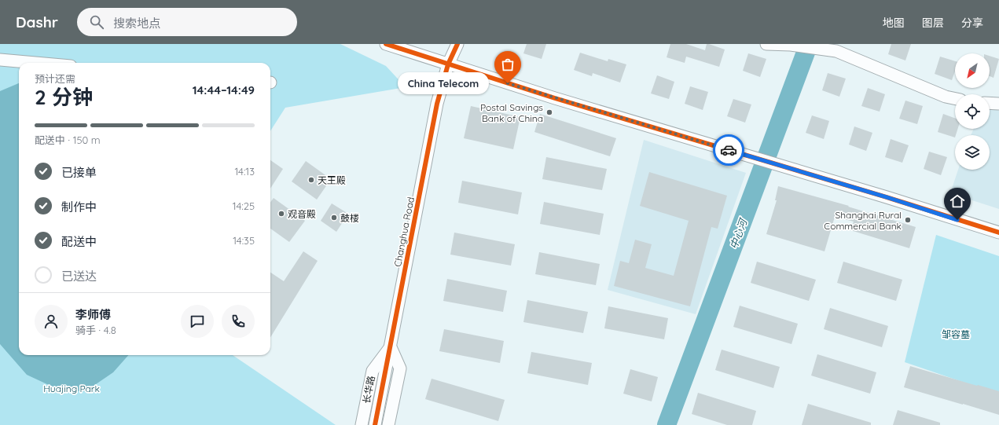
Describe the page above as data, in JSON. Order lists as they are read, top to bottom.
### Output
{
  "streets": {
    "street": ["Changhua Road", "长华路"]
  },
  "crossings": [
    ["Changhua Road", "长华路"]
  ],
  "water": ["中心河"],
  "parks": ["邹容墓", "Huajing Park"],
  "places": [
    "China Telecom",
    "Postal Savings Bank of China",
    "天王殿",
    "观音殿",
    "鼓楼",
    "Shanghai Rural Commercial Bank"
  ],
  "north": "bottom left",
  "page": {
    "header": "Dashr",
    "search": "搜索地点",
    "nav": ["地图", "图层", "分享"],
    "heading": ["2 分钟", "预计还需", "14:44–14:49"],
    "panel": ["李师傅", "骑手 · 4.8"],
    "bubble": "China Telecom",
    "bar": "配送中 · 150 m",
    "list": [
      ["已接单", "14:13"],
      ["制作中", "14:25"],
      ["配送中", "14:35"],
      "已送达"
    ]
  }
}
